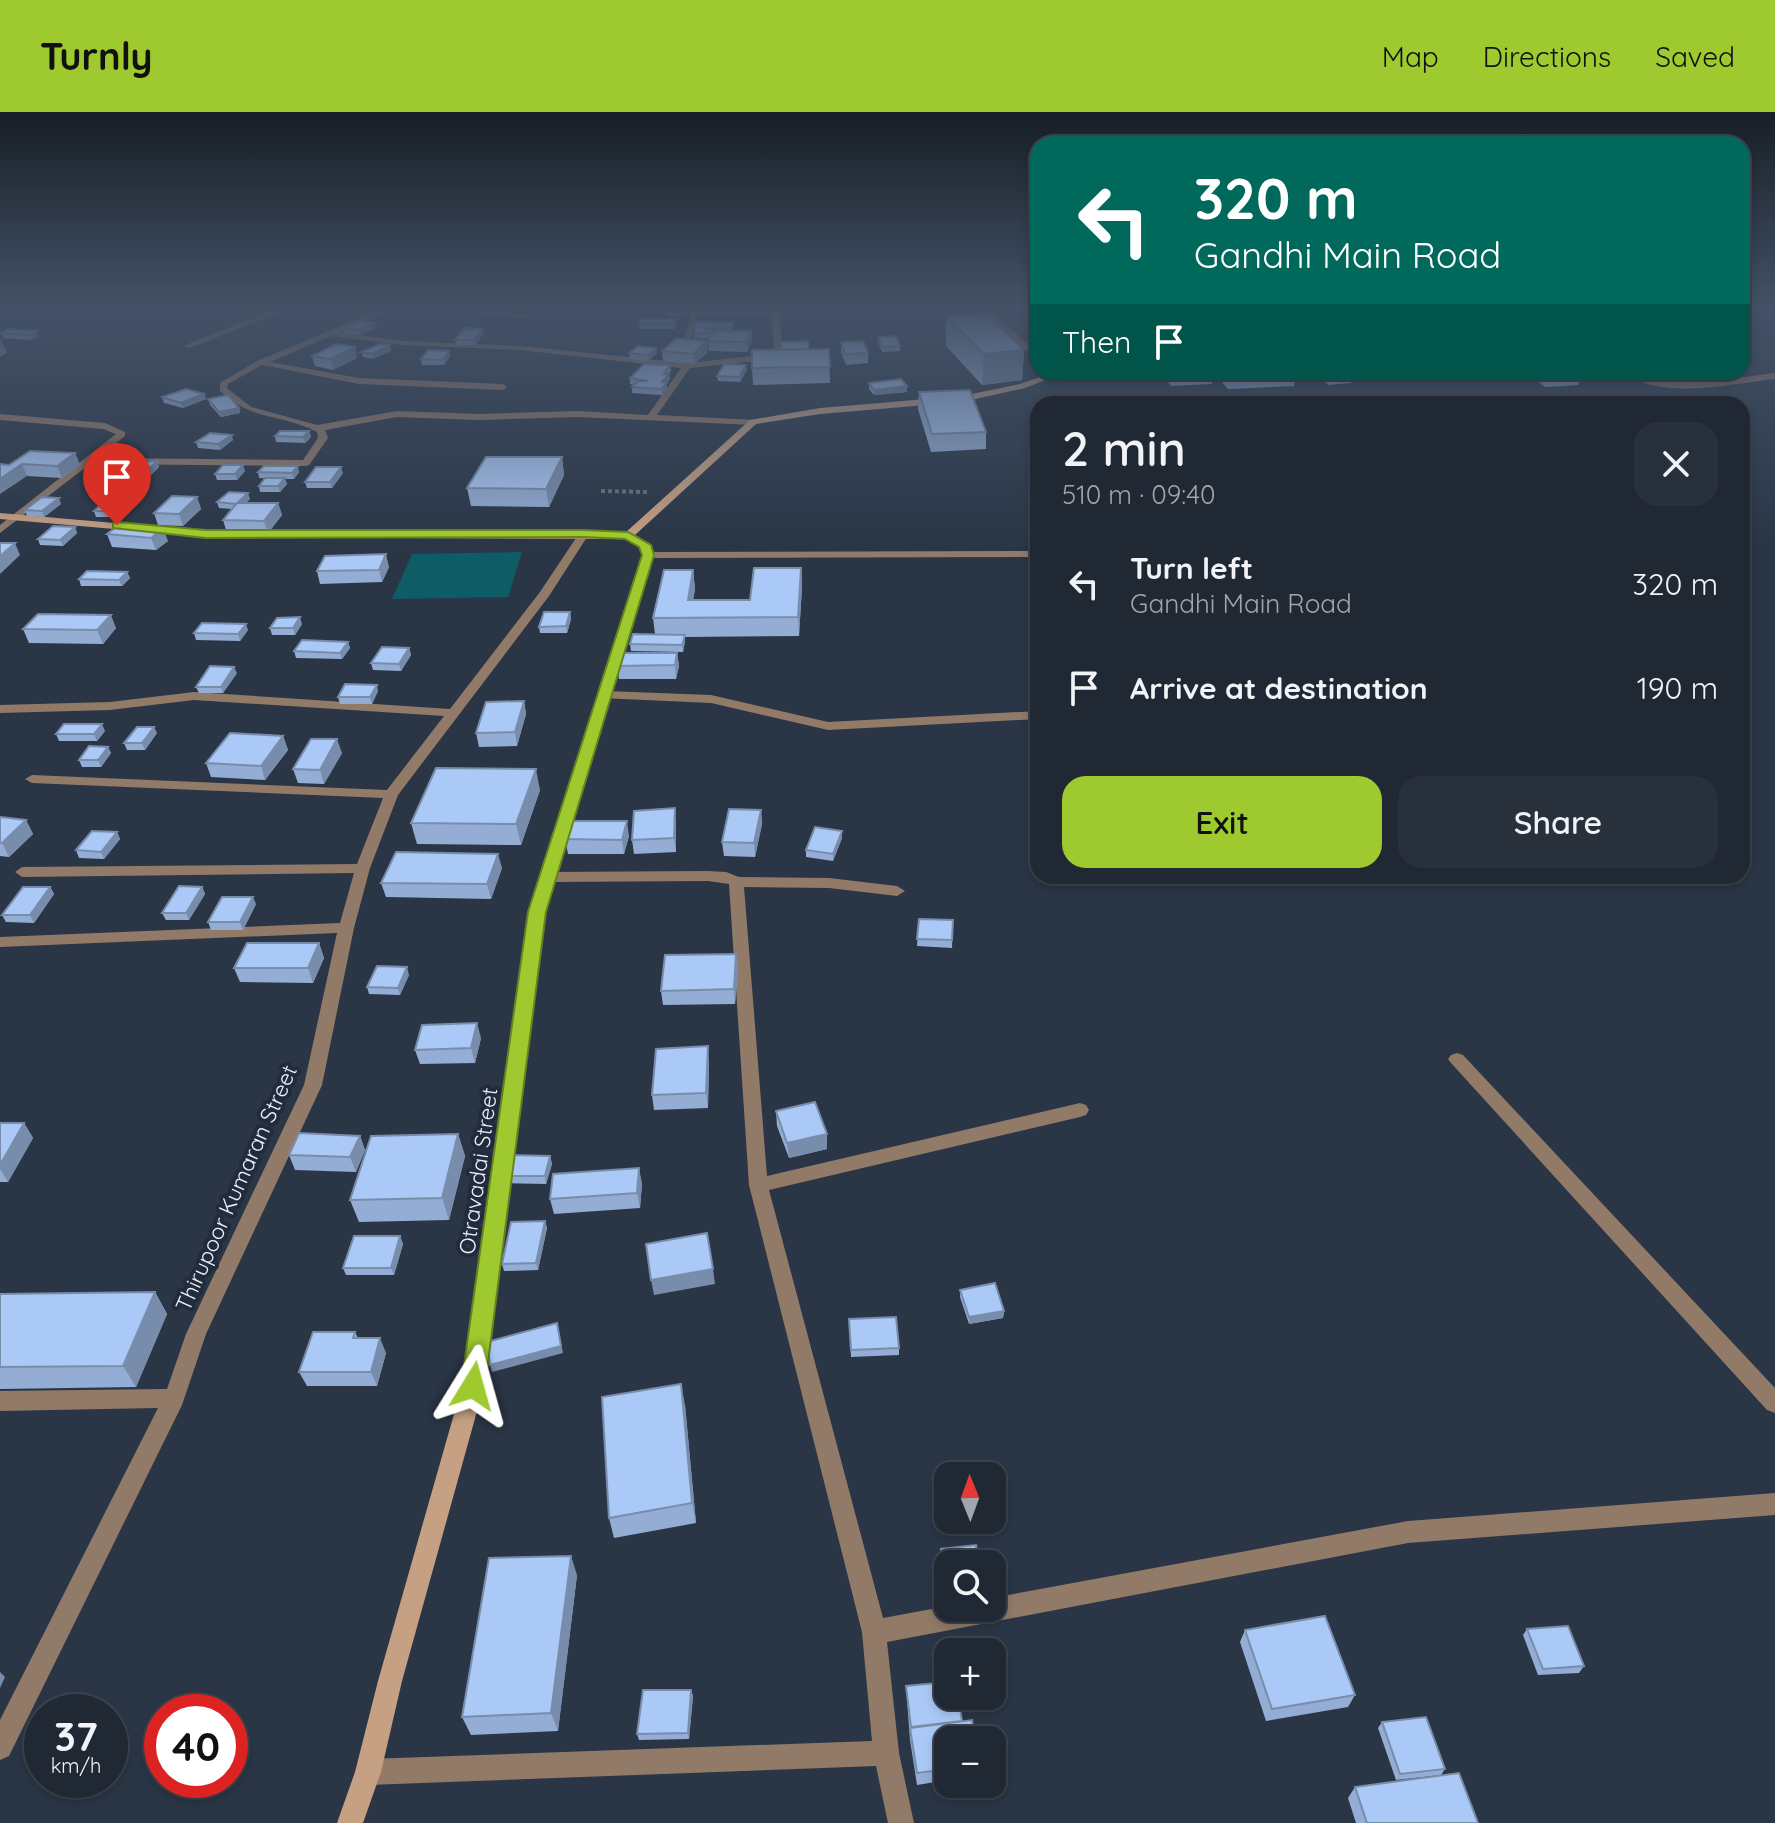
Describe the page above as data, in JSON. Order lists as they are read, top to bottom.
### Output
{
  "streets": {
    "street": ["Otravadai Street", "Thirupoor Kumaran Street"]
  },
  "north": "top",
  "page": {
    "header": "Turnly",
    "nav": ["Map", "Directions", "Saved"],
    "turn": ["320 m", "Gandhi Main Road"],
    "then": "Then",
    "heading": ["2 min", "510 m · 09:40"],
    "list": [
      {
        "name": "Turn left",
        "note": "Gandhi Main Road",
        "value": "320 m"
      },
      {
        "name": "Arrive at destination",
        "value": "190 m"
      }
    ],
    "buttons": ["Exit", "Share"],
    "map_buttons": ["+", "−"],
    "speed": "37 km/h",
    "limit": "40"
  }
}
